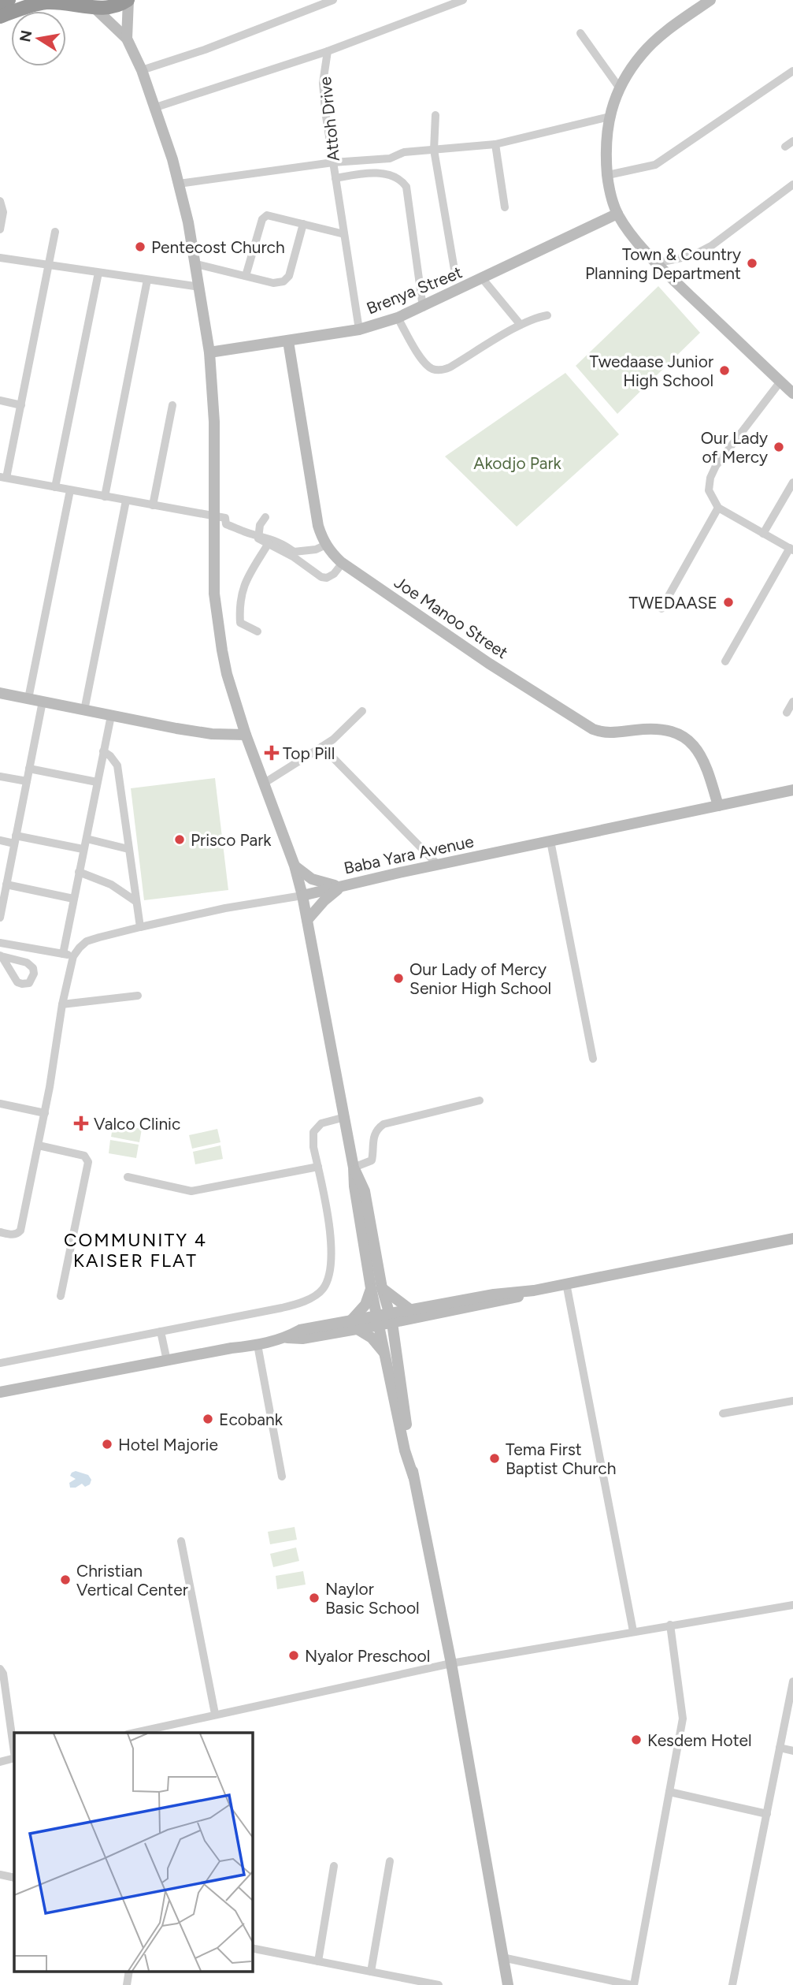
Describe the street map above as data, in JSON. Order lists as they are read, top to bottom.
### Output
{
  "streets": {
    "main road": ["Brenya Street", "Joe Manoo Street", "Baba Yara Avenue"],
    "street": ["Attoh Drive"]
  },
  "crossings": [
    ["Attoh Drive", "Brenya Street"],
    ["Brenya Street", "Joe Manoo Street"],
    ["Joe Manoo Street", "Baba Yara Avenue"]
  ],
  "districts": ["COMMUNITY 4 KAISER FLAT"],
  "parks": ["Akodjo Park"],
  "places": {
    "other": [
      "Pentecost Church",
      "Town & Country Planning Department",
      "Twedaase Junior High School",
      "Our Lady of Mercy",
      "TWEDAASE",
      "Prisco Park",
      "Our Lady of Mercy Senior High School",
      "Ecobank",
      "Hotel Majorie",
      "Tema First Baptist Church",
      "Christian Vertical Center",
      "Naylor Basic School",
      "Nyalor Preschool",
      "Kesdem Hotel"
    ],
    "health": ["Top Pill", "Valco Clinic"]
  },
  "north": "left"
}
